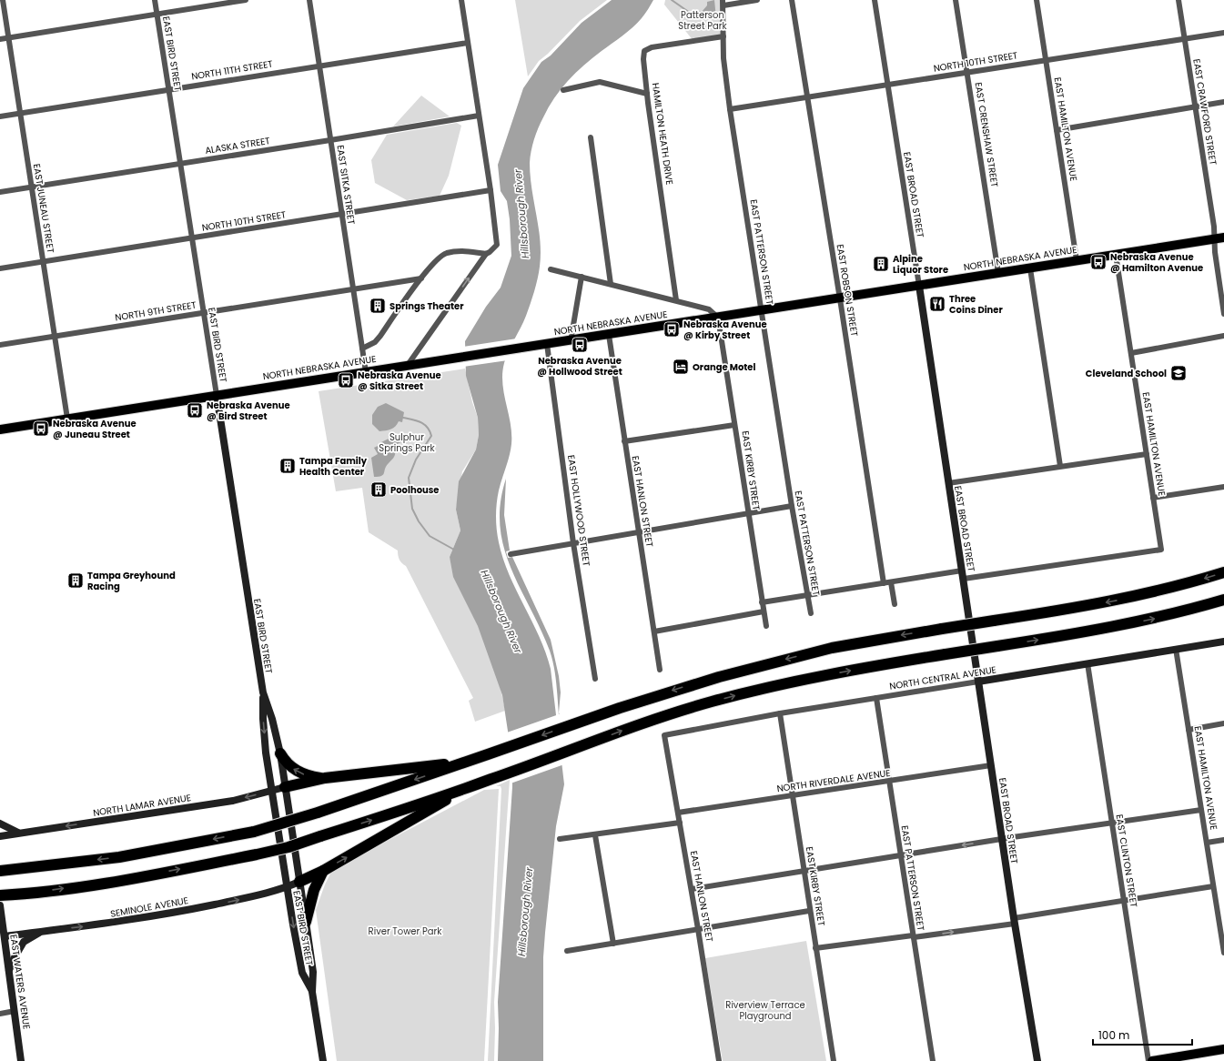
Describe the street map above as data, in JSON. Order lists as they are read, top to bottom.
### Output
{
  "streets": {
    "main road": ["NORTH NEBRASKA AVENUE"],
    "street": [
      "EAST BIRD STREET",
      "NORTH 10TH STREET",
      "NORTH 11TH STREET",
      "EAST CRAWFORD STREET",
      "EAST HAMILTON AVENUE",
      "HAMILTON HEATH DRIVE",
      "EAST CRENSHAW STREET",
      "ALASKA STREET",
      "EAST SITKA STREET",
      "EAST BROAD STREET",
      "EAST JUNEAU STREET",
      "EAST PATTERSON STREET",
      "EAST ROBSON STREET",
      "NORTH 9TH STREET",
      "EAST KIRBY STREET",
      "EAST HANLON STREET",
      "EAST HOLLYWOOD STREET",
      "NORTH CENTRAL AVENUE",
      "NORTH RIVERDALE AVENUE",
      "NORTH LAMAR AVENUE",
      "EAST CLINTON STREET",
      "SEMINOLE AVENUE",
      "EAST WATERS AVENUE"
    ]
  },
  "crossings": [
    ["EAST BIRD STREET", "NORTH 10TH STREET"],
    ["EAST BIRD STREET", "NORTH 11TH STREET"],
    ["EAST BIRD STREET", "ALASKA STREET"],
    ["EAST BIRD STREET", "NORTH NEBRASKA AVENUE"],
    ["EAST BIRD STREET", "NORTH 9TH STREET"],
    ["EAST BIRD STREET", "NORTH LAMAR AVENUE"],
    ["EAST BIRD STREET", "SEMINOLE AVENUE"],
    ["NORTH 10TH STREET", "EAST CRAWFORD STREET"],
    ["NORTH 10TH STREET", "EAST HAMILTON AVENUE"],
    ["NORTH 10TH STREET", "EAST CRENSHAW STREET"],
    ["NORTH 10TH STREET", "EAST SITKA STREET"],
    ["NORTH 10TH STREET", "EAST BROAD STREET"],
    ["NORTH 10TH STREET", "EAST JUNEAU STREET"],
    ["NORTH 10TH STREET", "EAST PATTERSON STREET"],
    ["NORTH 10TH STREET", "EAST ROBSON STREET"],
    ["NORTH 11TH STREET", "EAST SITKA STREET"],
    ["NORTH 11TH STREET", "EAST JUNEAU STREET"],
    ["EAST CRAWFORD STREET", "NORTH NEBRASKA AVENUE"],
    ["EAST HAMILTON AVENUE", "EAST BROAD STREET"],
    ["EAST HAMILTON AVENUE", "NORTH NEBRASKA AVENUE"],
    ["EAST HAMILTON AVENUE", "NORTH CENTRAL AVENUE"],
    ["HAMILTON HEATH DRIVE", "EAST PATTERSON STREET"],
    ["EAST CRENSHAW STREET", "NORTH NEBRASKA AVENUE"],
    ["ALASKA STREET", "EAST SITKA STREET"],
    ["ALASKA STREET", "EAST JUNEAU STREET"],
    ["EAST SITKA STREET", "NORTH NEBRASKA AVENUE"],
    ["EAST SITKA STREET", "NORTH 9TH STREET"],
    ["EAST BROAD STREET", "NORTH NEBRASKA AVENUE"],
    ["EAST BROAD STREET", "NORTH CENTRAL AVENUE"],
    ["EAST BROAD STREET", "NORTH RIVERDALE AVENUE"],
    ["EAST JUNEAU STREET", "NORTH NEBRASKA AVENUE"],
    ["EAST JUNEAU STREET", "NORTH 9TH STREET"],
    ["EAST PATTERSON STREET", "NORTH NEBRASKA AVENUE"],
    ["EAST PATTERSON STREET", "NORTH CENTRAL AVENUE"],
    ["EAST PATTERSON STREET", "NORTH RIVERDALE AVENUE"],
    ["NORTH NEBRASKA AVENUE", "EAST ROBSON STREET"],
    ["NORTH NEBRASKA AVENUE", "EAST KIRBY STREET"],
    ["NORTH NEBRASKA AVENUE", "EAST HANLON STREET"],
    ["NORTH NEBRASKA AVENUE", "EAST HOLLYWOOD STREET"],
    ["EAST KIRBY STREET", "NORTH CENTRAL AVENUE"],
    ["EAST KIRBY STREET", "NORTH RIVERDALE AVENUE"],
    ["EAST HANLON STREET", "NORTH CENTRAL AVENUE"],
    ["EAST HANLON STREET", "NORTH RIVERDALE AVENUE"],
    ["NORTH CENTRAL AVENUE", "EAST CLINTON STREET"],
    ["SEMINOLE AVENUE", "EAST WATERS AVENUE"]
  ],
  "one_way": ["NORTH LAMAR AVENUE", "SEMINOLE AVENUE"],
  "water": ["Hillsborough River"],
  "parks": [
    "Patterson Street Park",
    "Sulphur Springs Park",
    "River Tower Park",
    "Riverview Terrace Playground"
  ],
  "places": {
    "bus stop": [
      "Nebraska Avenue @ Hamilton Avenue",
      "Nebraska Avenue @ Kirby Street",
      "Nebraska Avenue @ Hollwood Street",
      "Nebraska Avenue @ Sitka Street",
      "Nebraska Avenue @ Bird Street",
      "Nebraska Avenue @ Juneau Street"
    ],
    "building": [
      "Alpine Liquor Store",
      "Springs Theater",
      "Tampa Family Health Center",
      "Poolhouse",
      "Tampa Greyhound Racing"
    ],
    "restaurant": ["Three Coins Diner"],
    "hotel": ["Orange Motel"],
    "school or university": ["Cleveland School"]
  },
  "scale_bar": "100 m"
}
